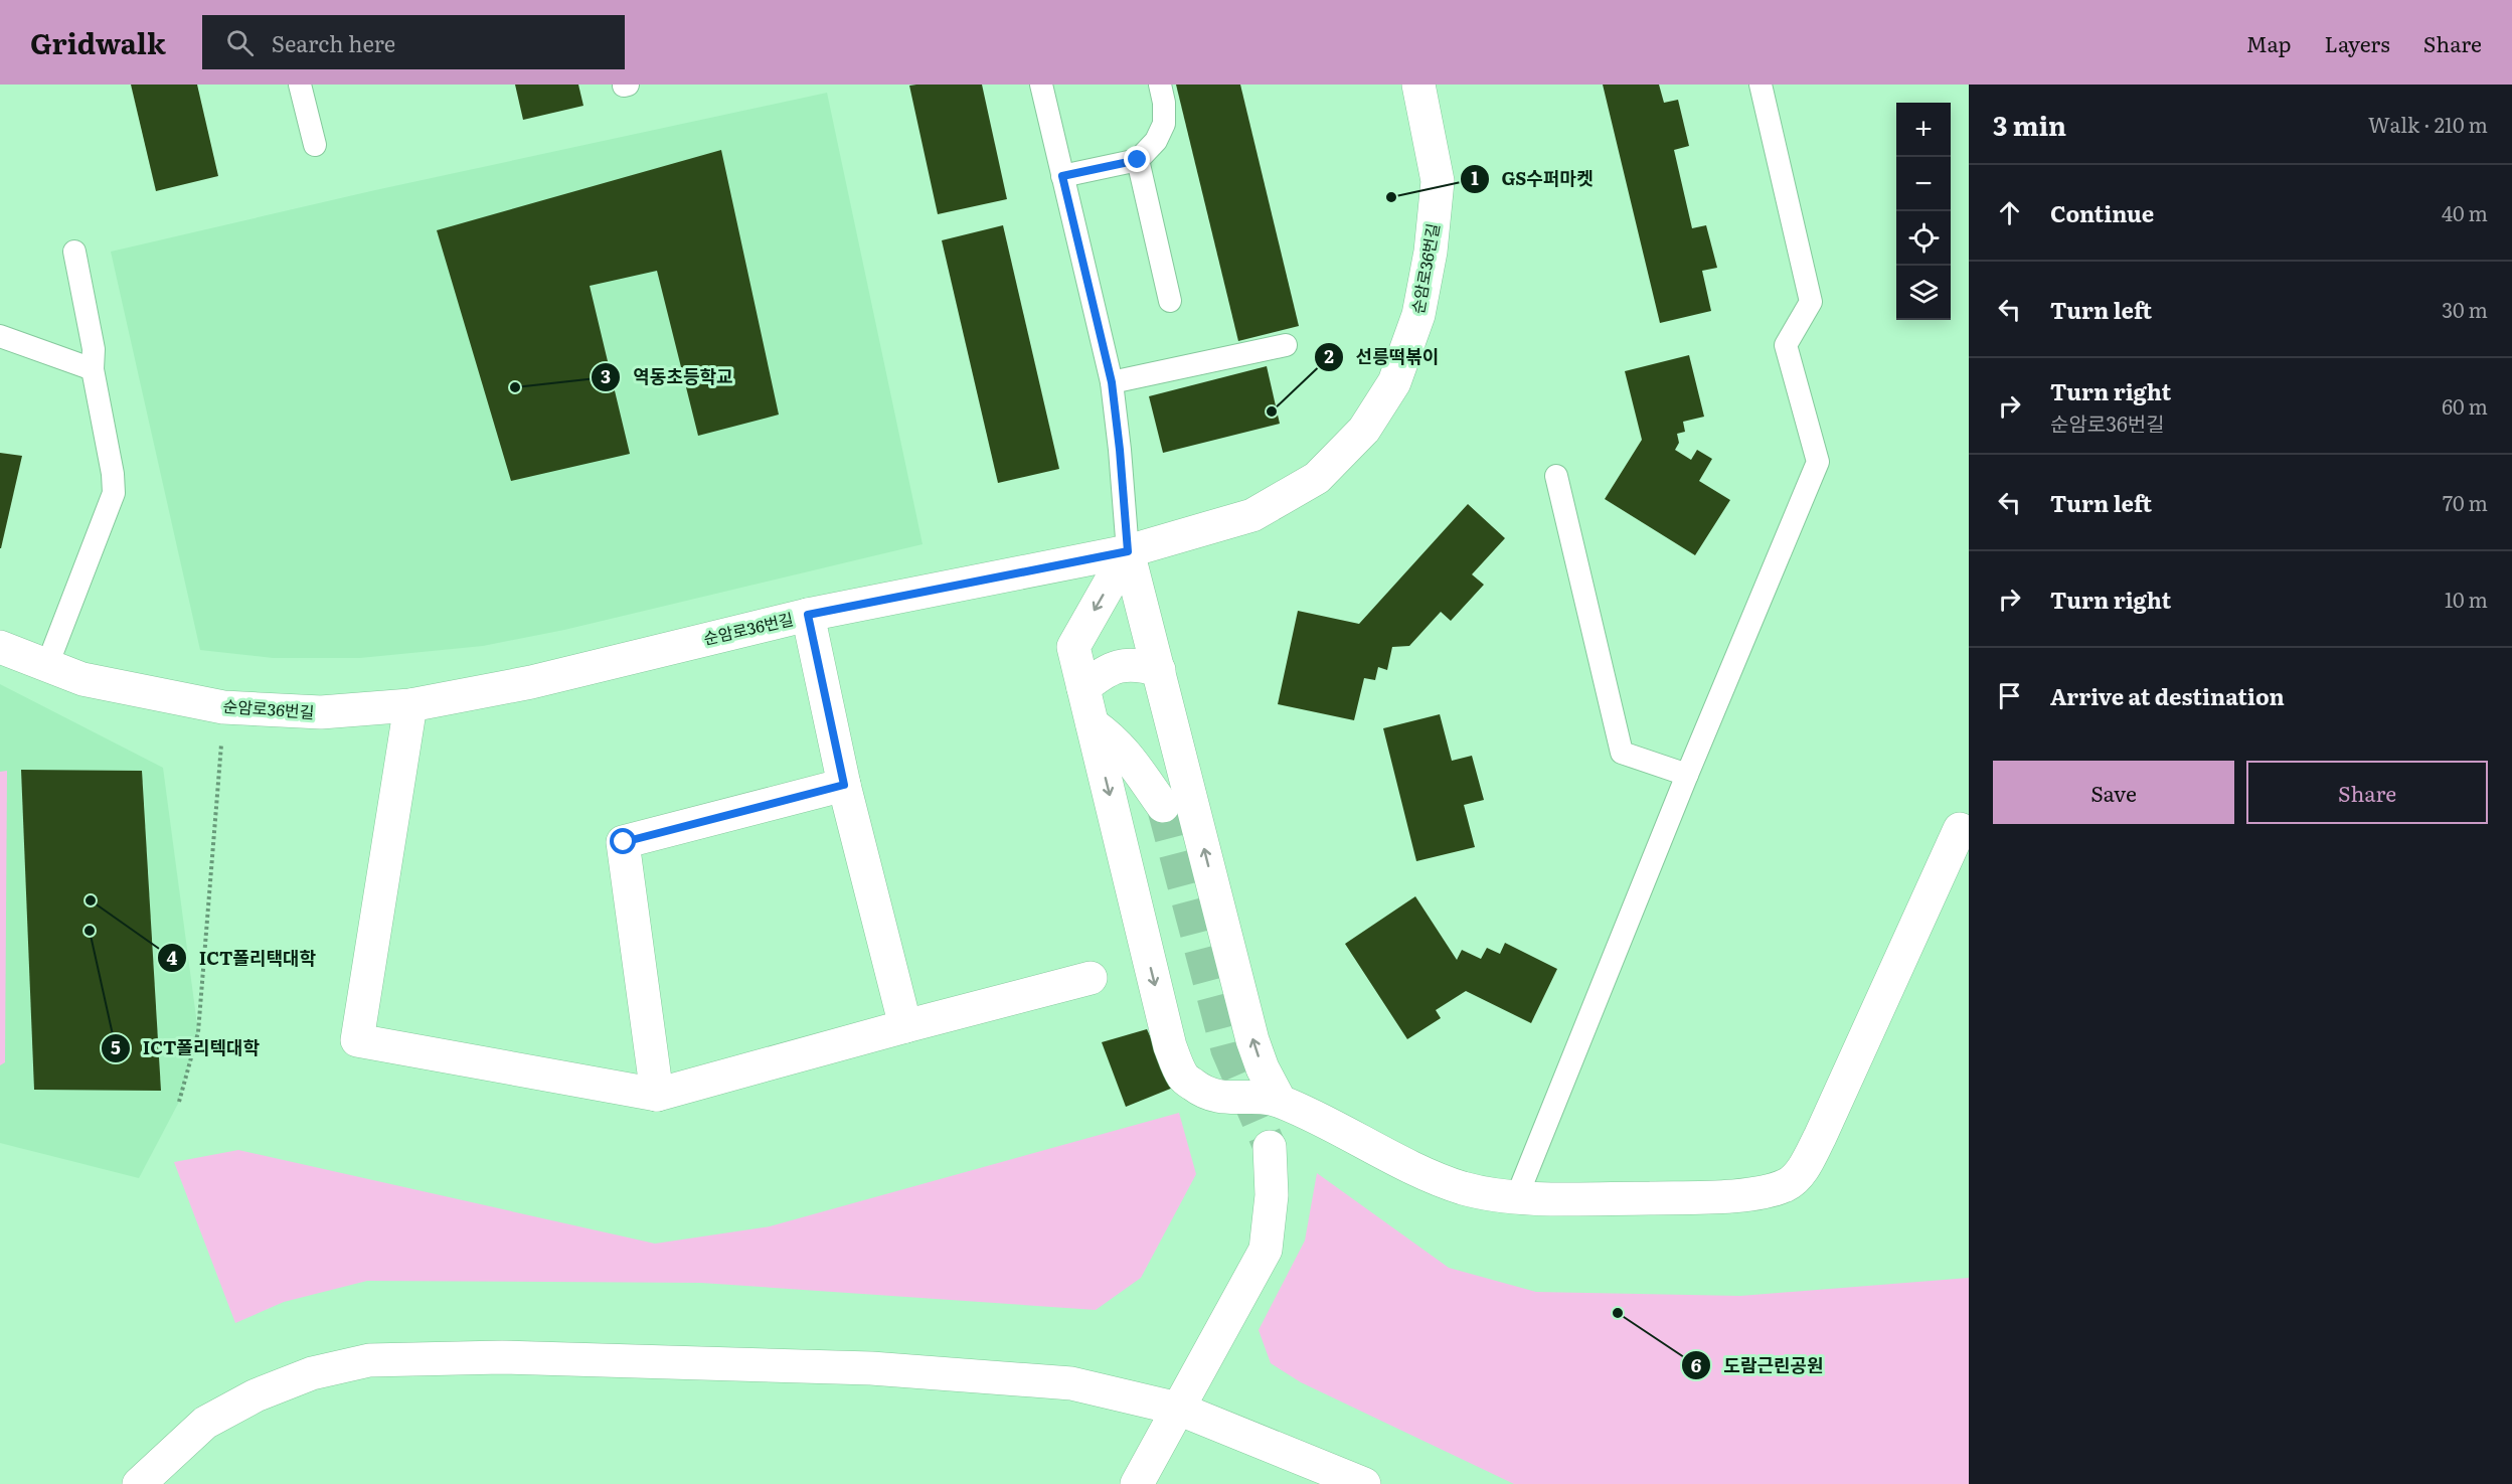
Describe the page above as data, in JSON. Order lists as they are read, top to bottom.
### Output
{
  "streets": {
    "street": ["순암로36번길"]
  },
  "places": [
    "GS수퍼마켓",
    "역동초등학교",
    "선릉떡볶이",
    "ICT폴리택대학",
    "ICT폴리텍대학",
    "도람근린공원"
  ],
  "page": {
    "header": "Gridwalk",
    "search": "Search here",
    "nav": ["Map", "Layers", "Share"],
    "heading": ["3 min", "Walk · 210 m"],
    "map_buttons": ["+", "−"],
    "list": [
      ["Continue", "40 m"],
      ["Turn left", "30 m"],
      ["Turn right", "순암로36번길", "60 m"],
      ["Turn left", "70 m"],
      ["Turn right", "10 m"],
      "Arrive at destination"
    ],
    "buttons": ["Save", "Share"]
  }
}
